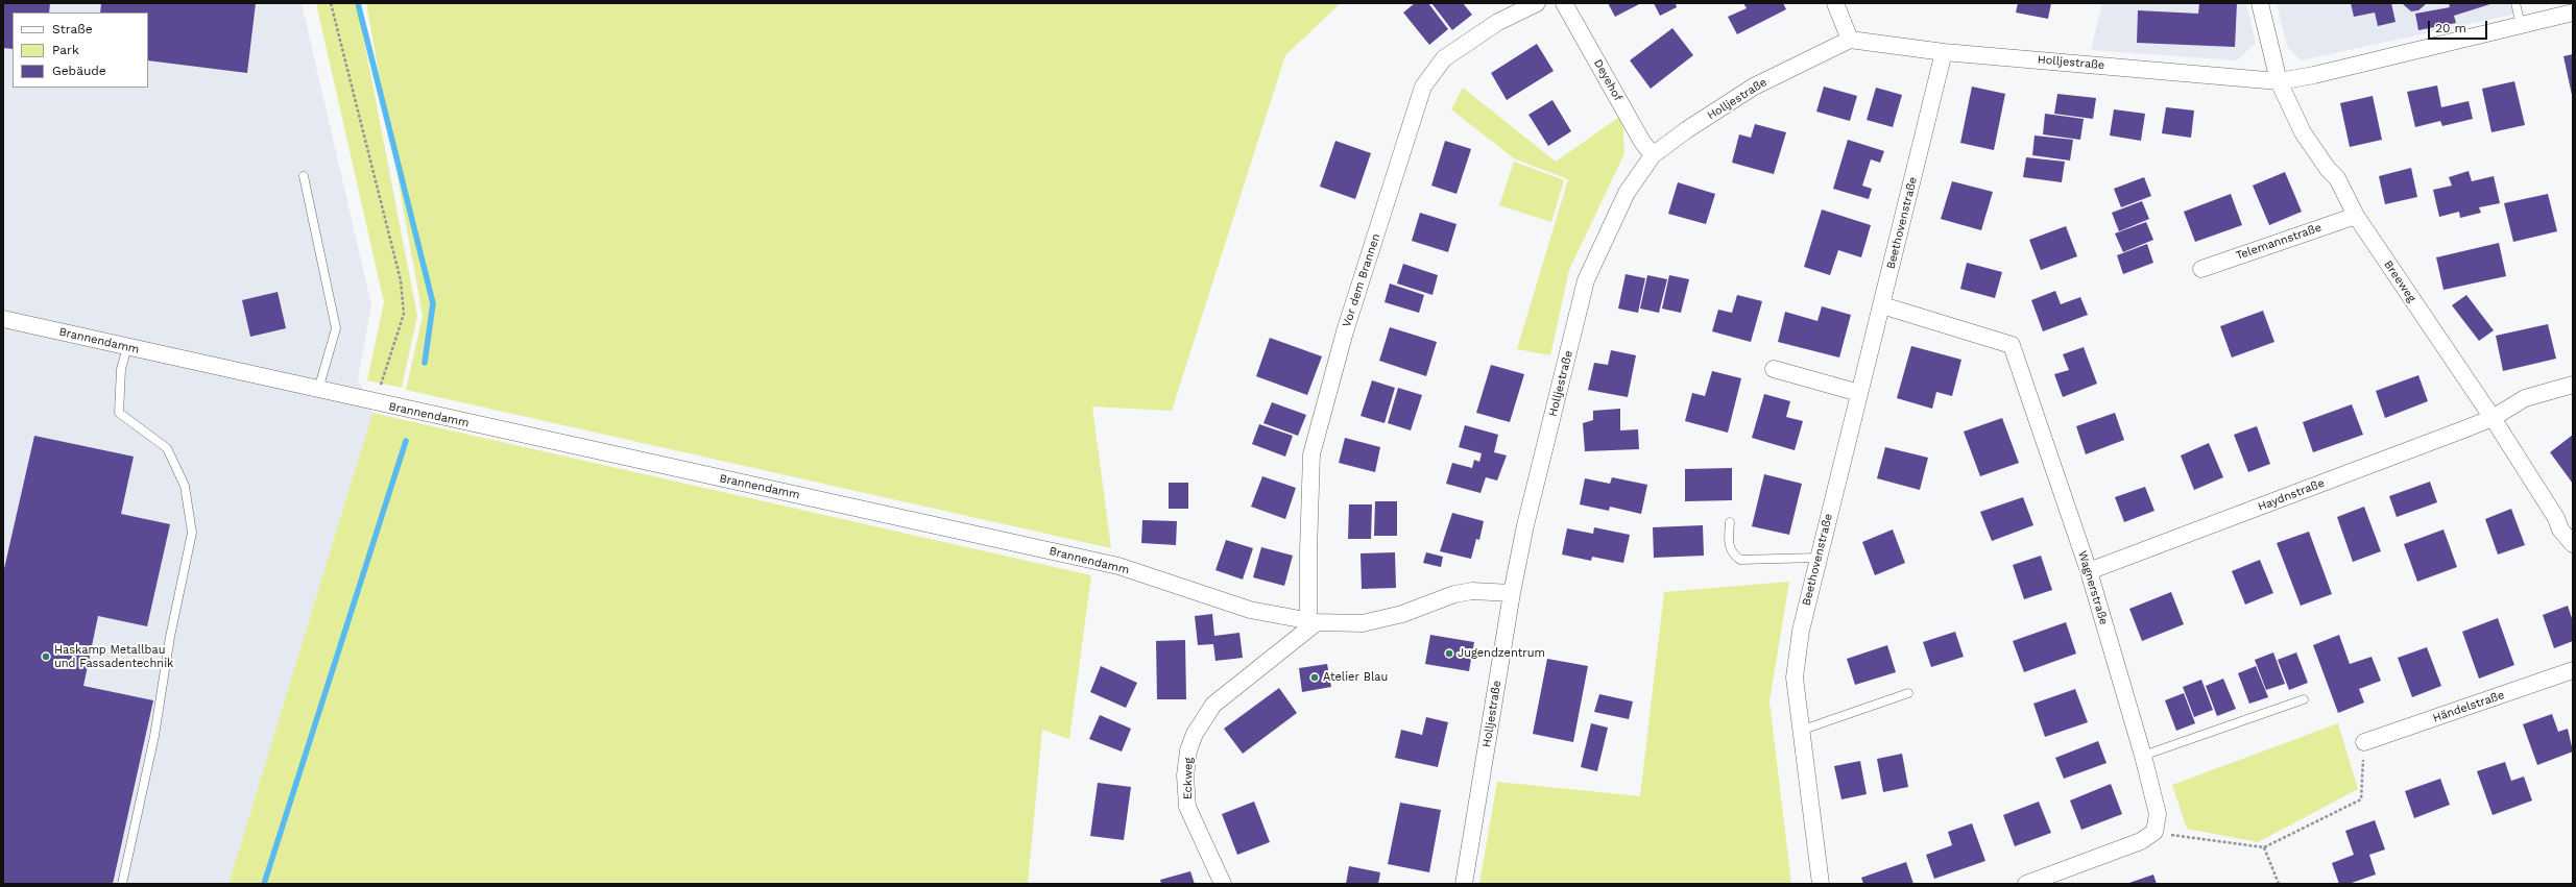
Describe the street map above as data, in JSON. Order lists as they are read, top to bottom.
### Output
{
  "streets": {
    "street": [
      "Holljestraße",
      "Deyehof",
      "Beethovenstraße",
      "Telemannstraße",
      "Vor dem Brannen",
      "Breeweg",
      "Brannendamm",
      "Haydnstraße",
      "Wagnerstraße",
      "Händelstraße",
      "Eckweg"
    ]
  },
  "crossings": [
    ["Holljestraße", "Deyehof"],
    ["Holljestraße", "Beethovenstraße"],
    ["Holljestraße", "Breeweg"],
    ["Holljestraße", "Brannendamm"],
    ["Beethovenstraße", "Wagnerstraße"],
    ["Telemannstraße", "Breeweg"],
    ["Vor dem Brannen", "Brannendamm"],
    ["Vor dem Brannen", "Eckweg"],
    ["Breeweg", "Haydnstraße"],
    ["Brannendamm", "Eckweg"],
    ["Haydnstraße", "Wagnerstraße"]
  ],
  "places": ["Jugendzentrum", "Haskamp Metallbau und Fassadentechnik", "Atelier Blau"],
  "legend": ["Straße", "Park", "Gebäude"],
  "scale_bar": "20 m"
}
